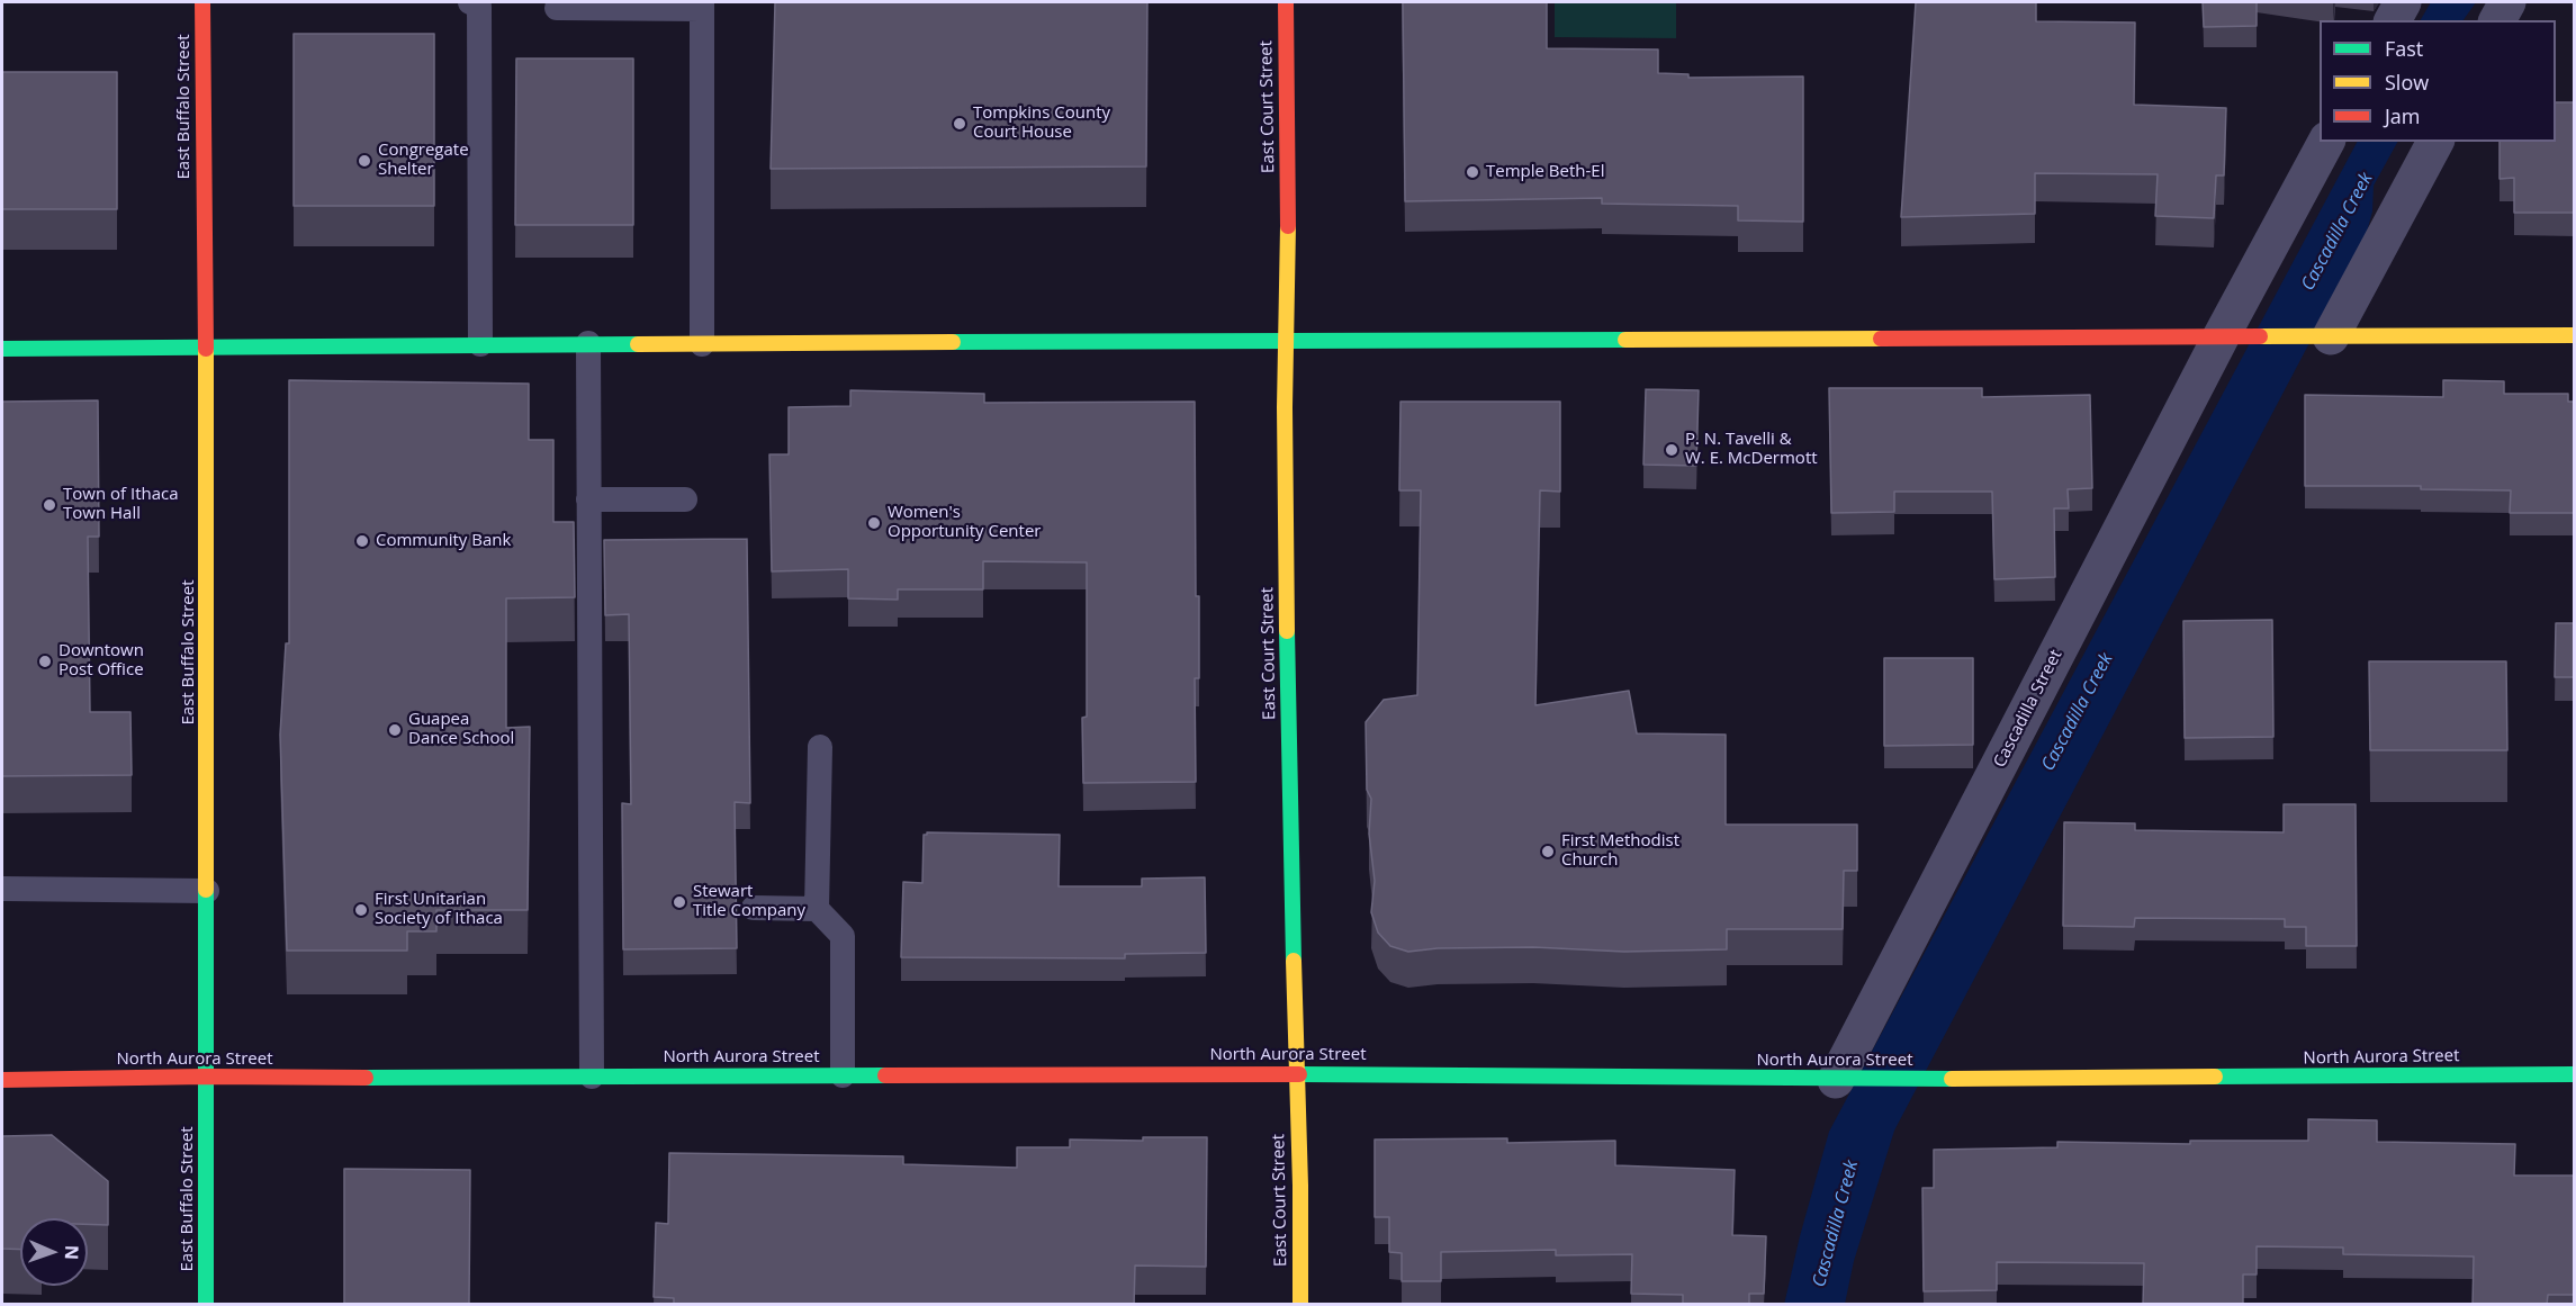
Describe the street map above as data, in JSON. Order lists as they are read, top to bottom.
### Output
{
  "streets": {
    "street": [
      "East Buffalo Street",
      "East Court Street",
      "Cascadilla Street",
      "North Aurora Street"
    ]
  },
  "crossings": [
    ["East Buffalo Street", "North Aurora Street"],
    ["East Court Street", "North Aurora Street"],
    ["Cascadilla Street", "North Aurora Street"]
  ],
  "water": ["Cascadilla Creek"],
  "places": [
    "Tompkins County Court House",
    "Congregate Shelter",
    "Temple Beth-El",
    "P. N. Tavelli & W. E. McDermott",
    "Town of Ithaca Town Hall",
    "Women's Opportunity Center",
    "Community Bank",
    "Downtown Post Office",
    "Guapea Dance School",
    "First Methodist Church",
    "Stewart Title Company",
    "First Unitarian Society of Ithaca"
  ],
  "legend": ["Fast", "Slow", "Jam"],
  "north": "right"
}
